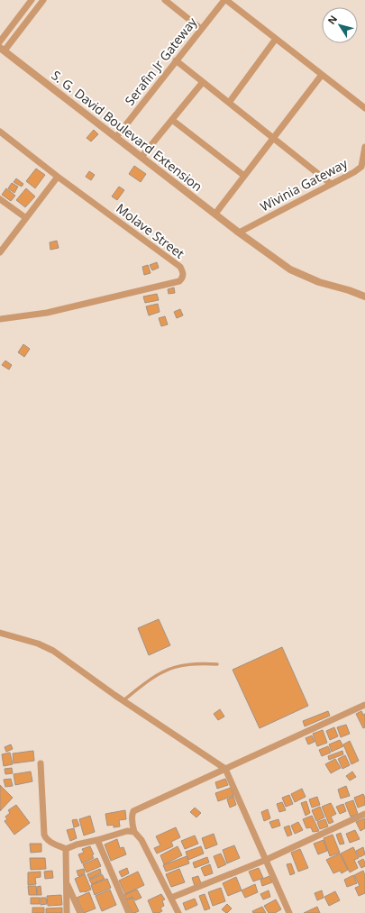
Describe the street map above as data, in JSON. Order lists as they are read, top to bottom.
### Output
{
  "streets": {
    "street": [
      "Serafin Jr Gateway",
      "S. G. David Boulevard Extension",
      "Wivinia Gateway",
      "Molave Street"
    ]
  },
  "crossings": [
    ["Serafin Jr Gateway", "S. G. David Boulevard Extension"],
    ["S. G. David Boulevard Extension", "Wivinia Gateway"]
  ],
  "north": "top left"
}
